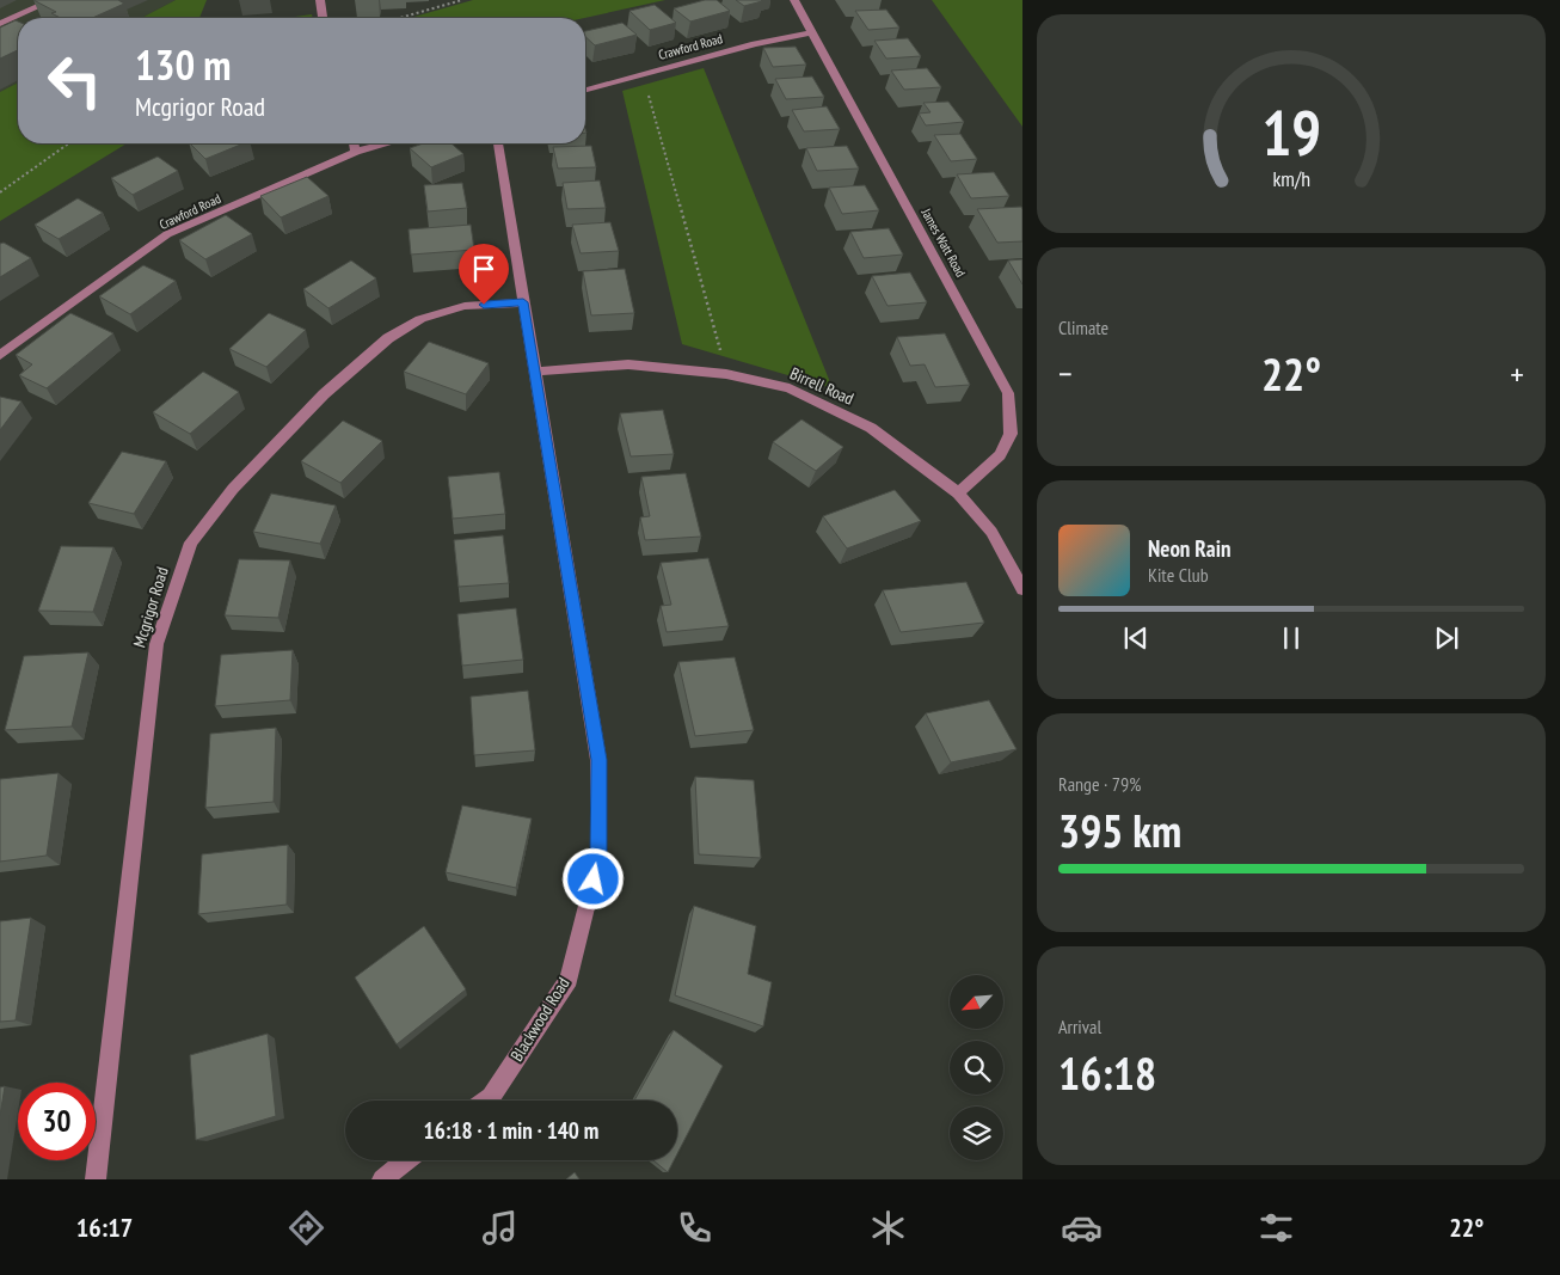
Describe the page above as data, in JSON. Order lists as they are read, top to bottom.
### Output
{
  "streets": {
    "street": [
      "Crawford Road",
      "James Watt Road",
      "Birrell Road",
      "Mcgrigor Road",
      "Blackwood Road"
    ]
  },
  "crossings": [
    ["Crawford Road", "James Watt Road"],
    ["James Watt Road", "Birrell Road"],
    ["Birrell Road", "Blackwood Road"],
    ["Mcgrigor Road", "Blackwood Road"]
  ],
  "north": "bottom left",
  "page": {
    "turn": ["130 m", "Mcgrigor Road"],
    "tile": [
      "Climate",
      ["Range · 79%", "395 km"],
      ["Arrival", "16:18"]
    ],
    "heat": ["−", "22°", "+"],
    "song": ["Neon Rain", "Kite Club"],
    "limit": "30",
    "trip": "16:18 · 1 min · 140 m",
    "tabs": ["16:17", "22°"],
    "gauge": ["19", "km/h"]
  }
}
